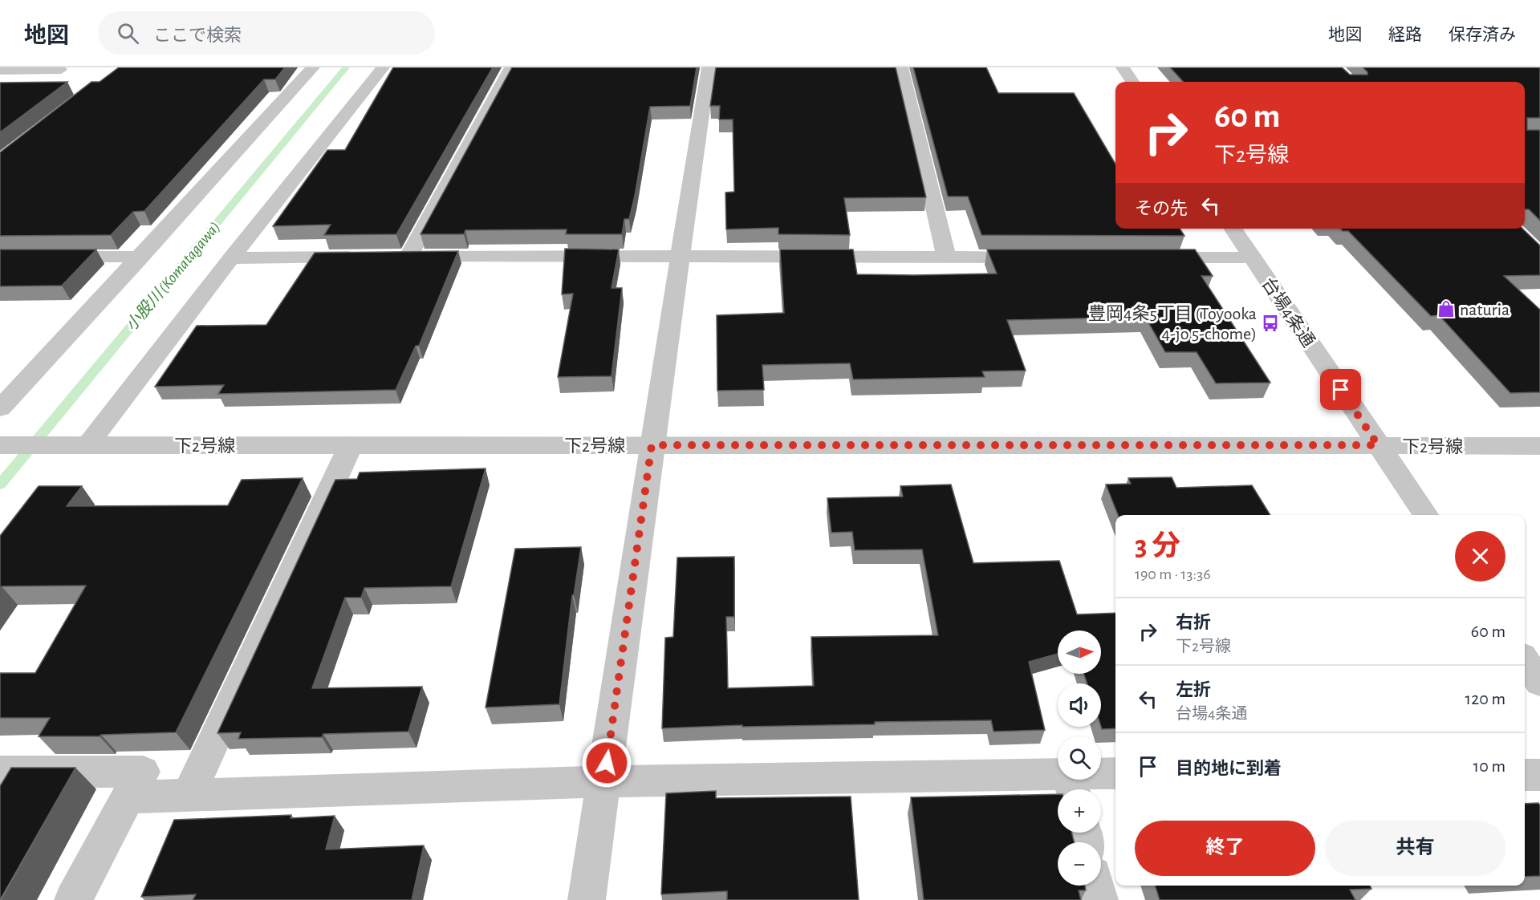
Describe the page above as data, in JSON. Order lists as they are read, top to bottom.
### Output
{
  "streets": {
    "street": ["台場4条通", "下2号線"]
  },
  "crossings": [
    ["台場4条通", "下2号線"]
  ],
  "water": ["小股川 (Komatagawa)"],
  "places": {
    "shop": ["naturia"],
    "bus stop": ["豊岡4条5丁目 (Toyooka 4-jo 5-chome)"]
  },
  "north": "right",
  "page": {
    "header": "地図",
    "search": "ここで検索",
    "nav": ["地図", "経路", "保存済み"],
    "turn": ["60 m", "下2号線"],
    "then": "その先",
    "heading": ["3 分", "190 m · 13:36"],
    "list": [
      {
        "name": "右折",
        "note": "下2号線",
        "value": "60 m"
      },
      {
        "name": "左折",
        "note": "台場4条通",
        "value": "120 m"
      },
      {
        "name": "目的地に到着",
        "value": "10 m"
      }
    ],
    "map_buttons": ["+", "−"],
    "buttons": ["終了", "共有"]
  }
}
